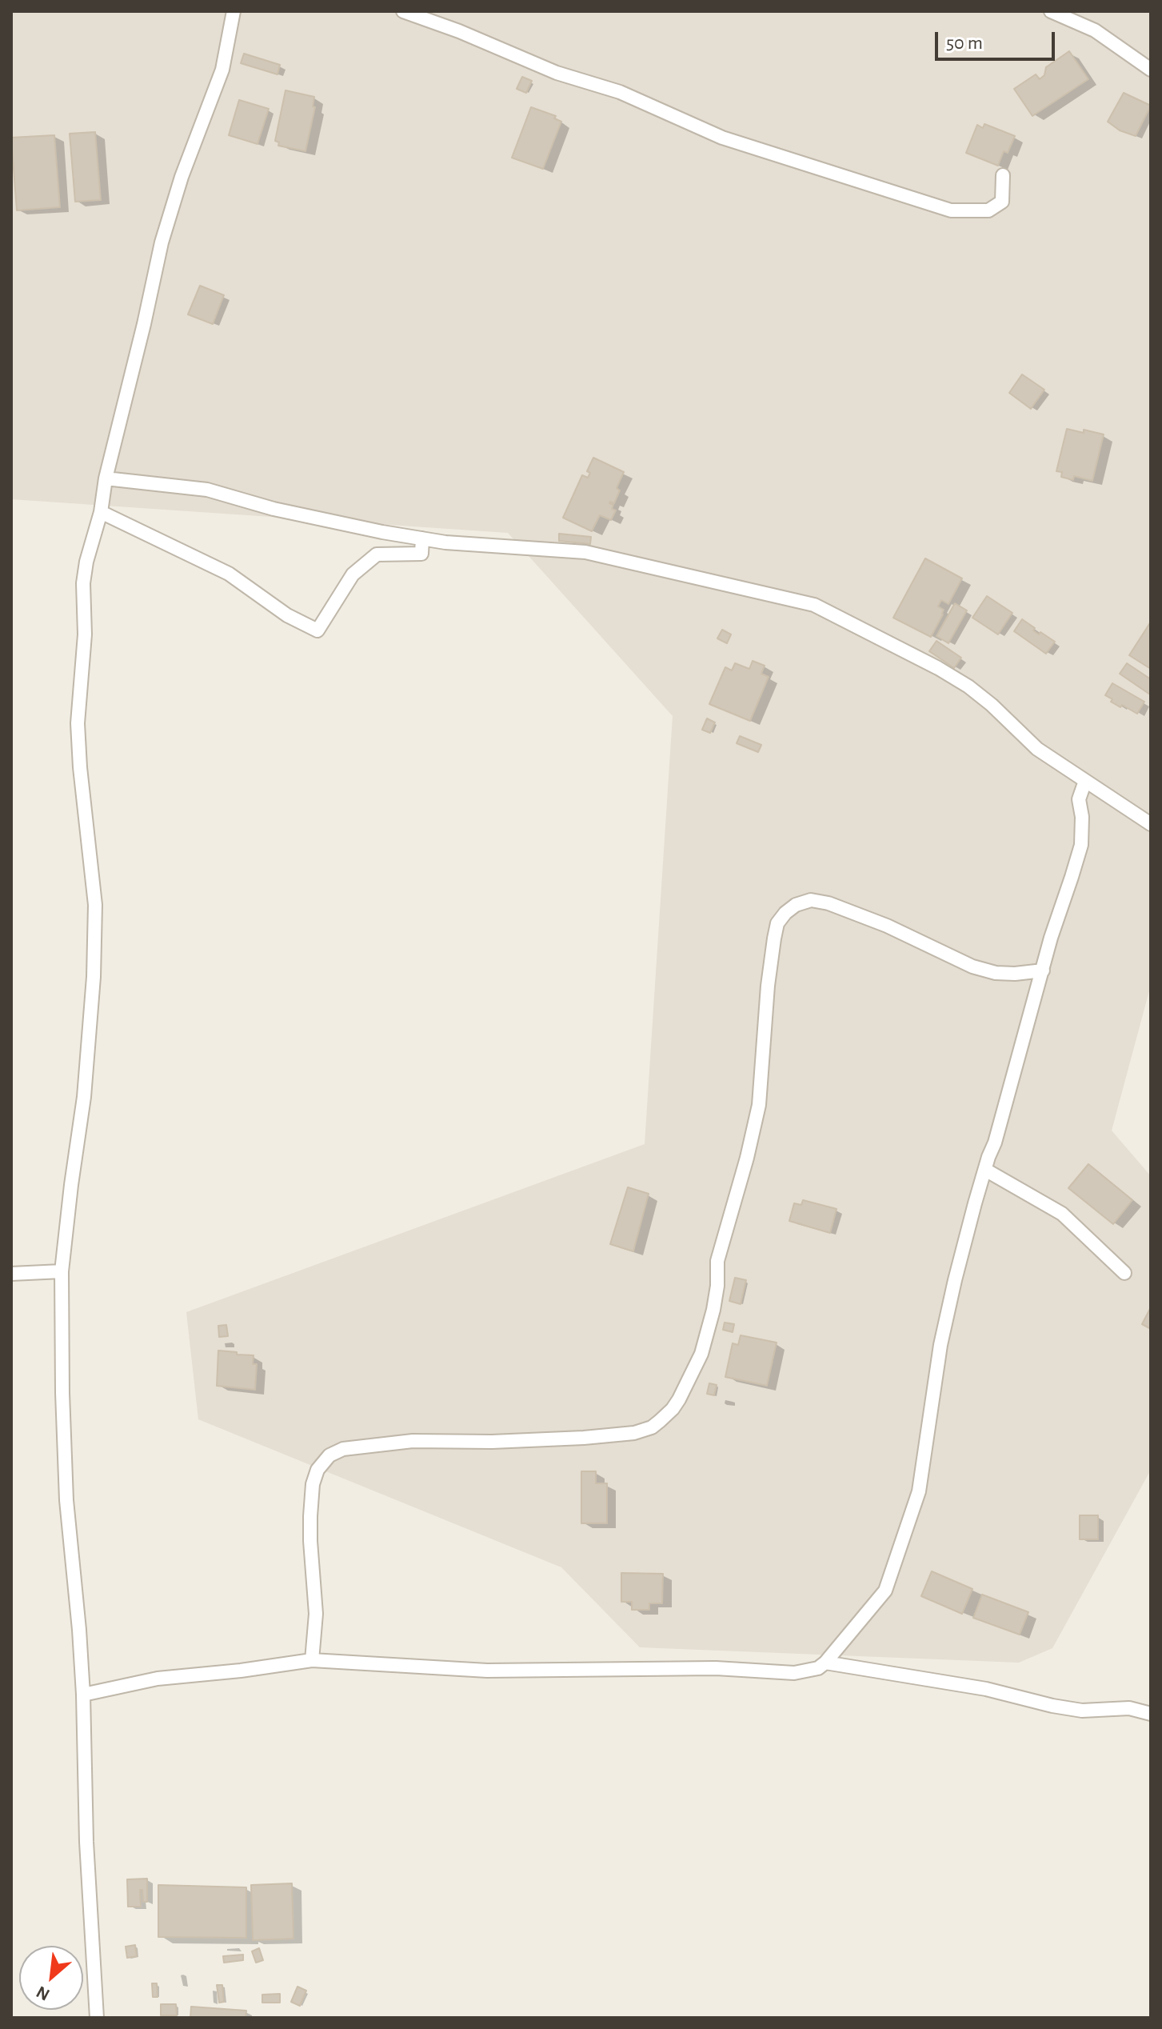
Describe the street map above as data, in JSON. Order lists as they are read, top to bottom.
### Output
{
  "scale_bar": "50 m",
  "north": "bottom left"
}
